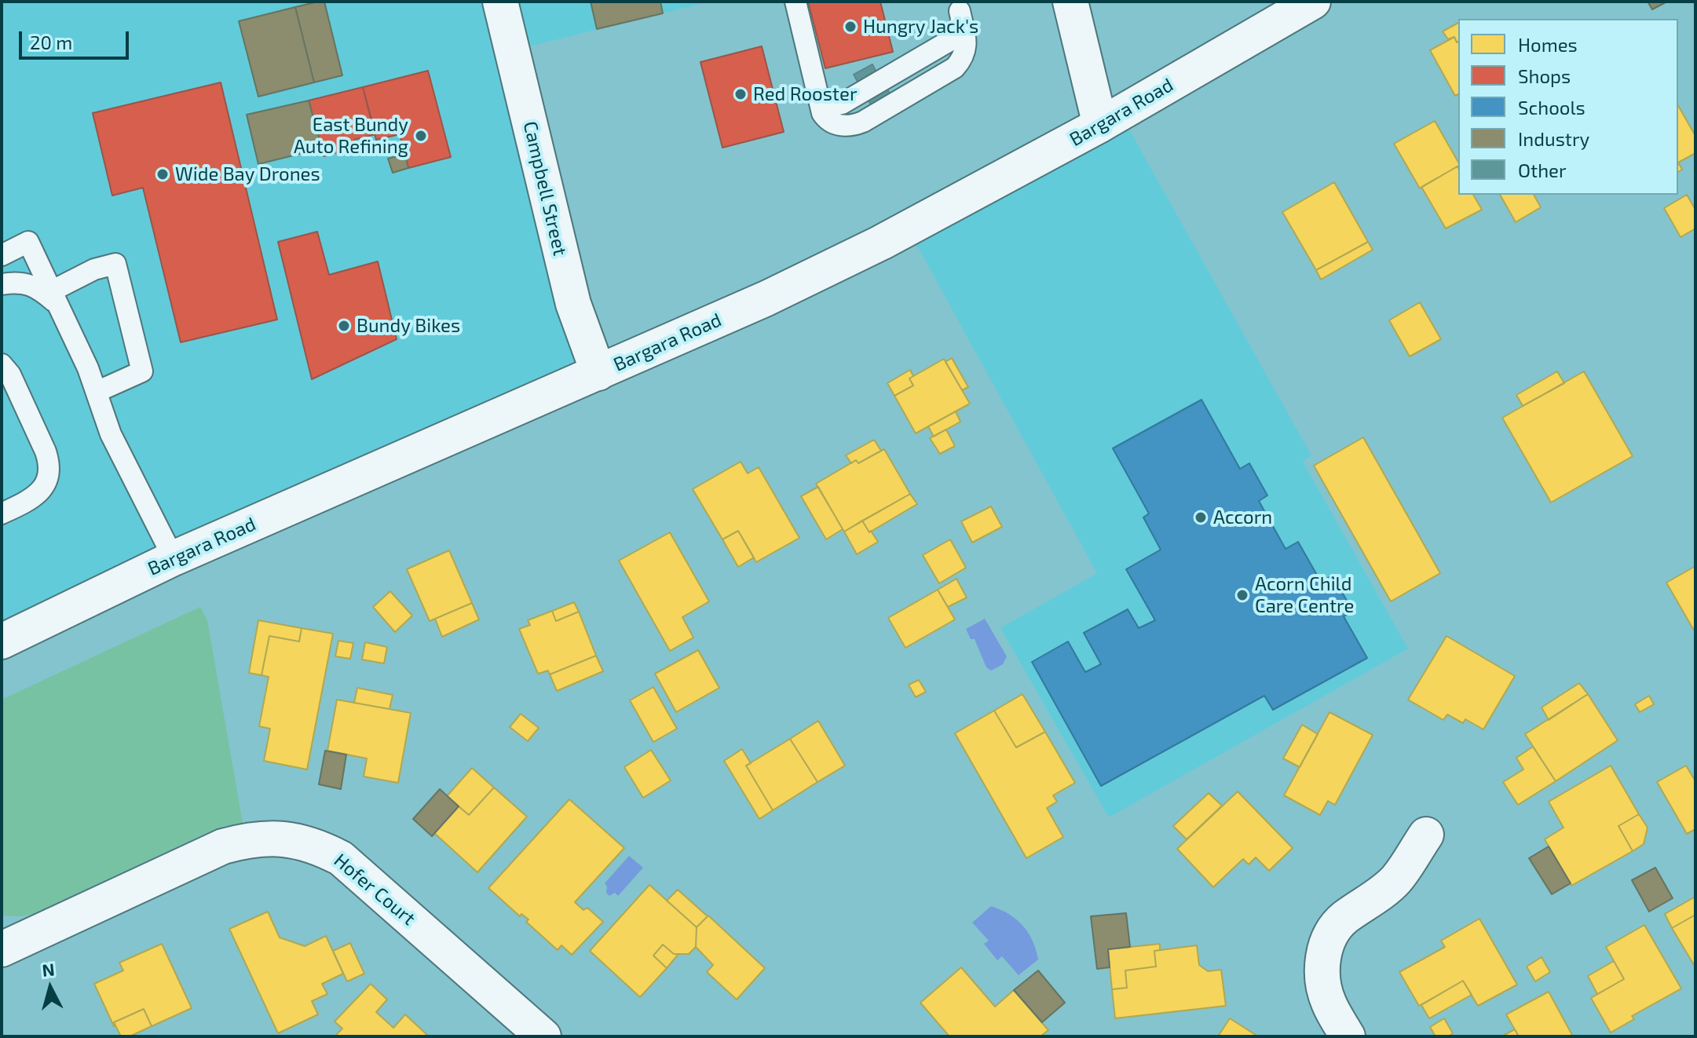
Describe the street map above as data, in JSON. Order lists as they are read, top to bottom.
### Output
{
  "streets": {
    "main road": ["Bargara Road", "Campbell Street", "Hofer Court"]
  },
  "crossings": [
    ["Bargara Road", "Campbell Street"]
  ],
  "places": [
    "Hungry Jack's",
    "Red Rooster",
    "East Bundy Auto Refining",
    "Wide Bay Drones",
    "Bundy Bikes",
    "Accorn",
    "Acorn Child Care Centre"
  ],
  "legend": [
    "Homes",
    "Shops",
    "Schools",
    "Industry",
    "Other"
  ],
  "scale_bar": "20 m",
  "north": "top"
}
